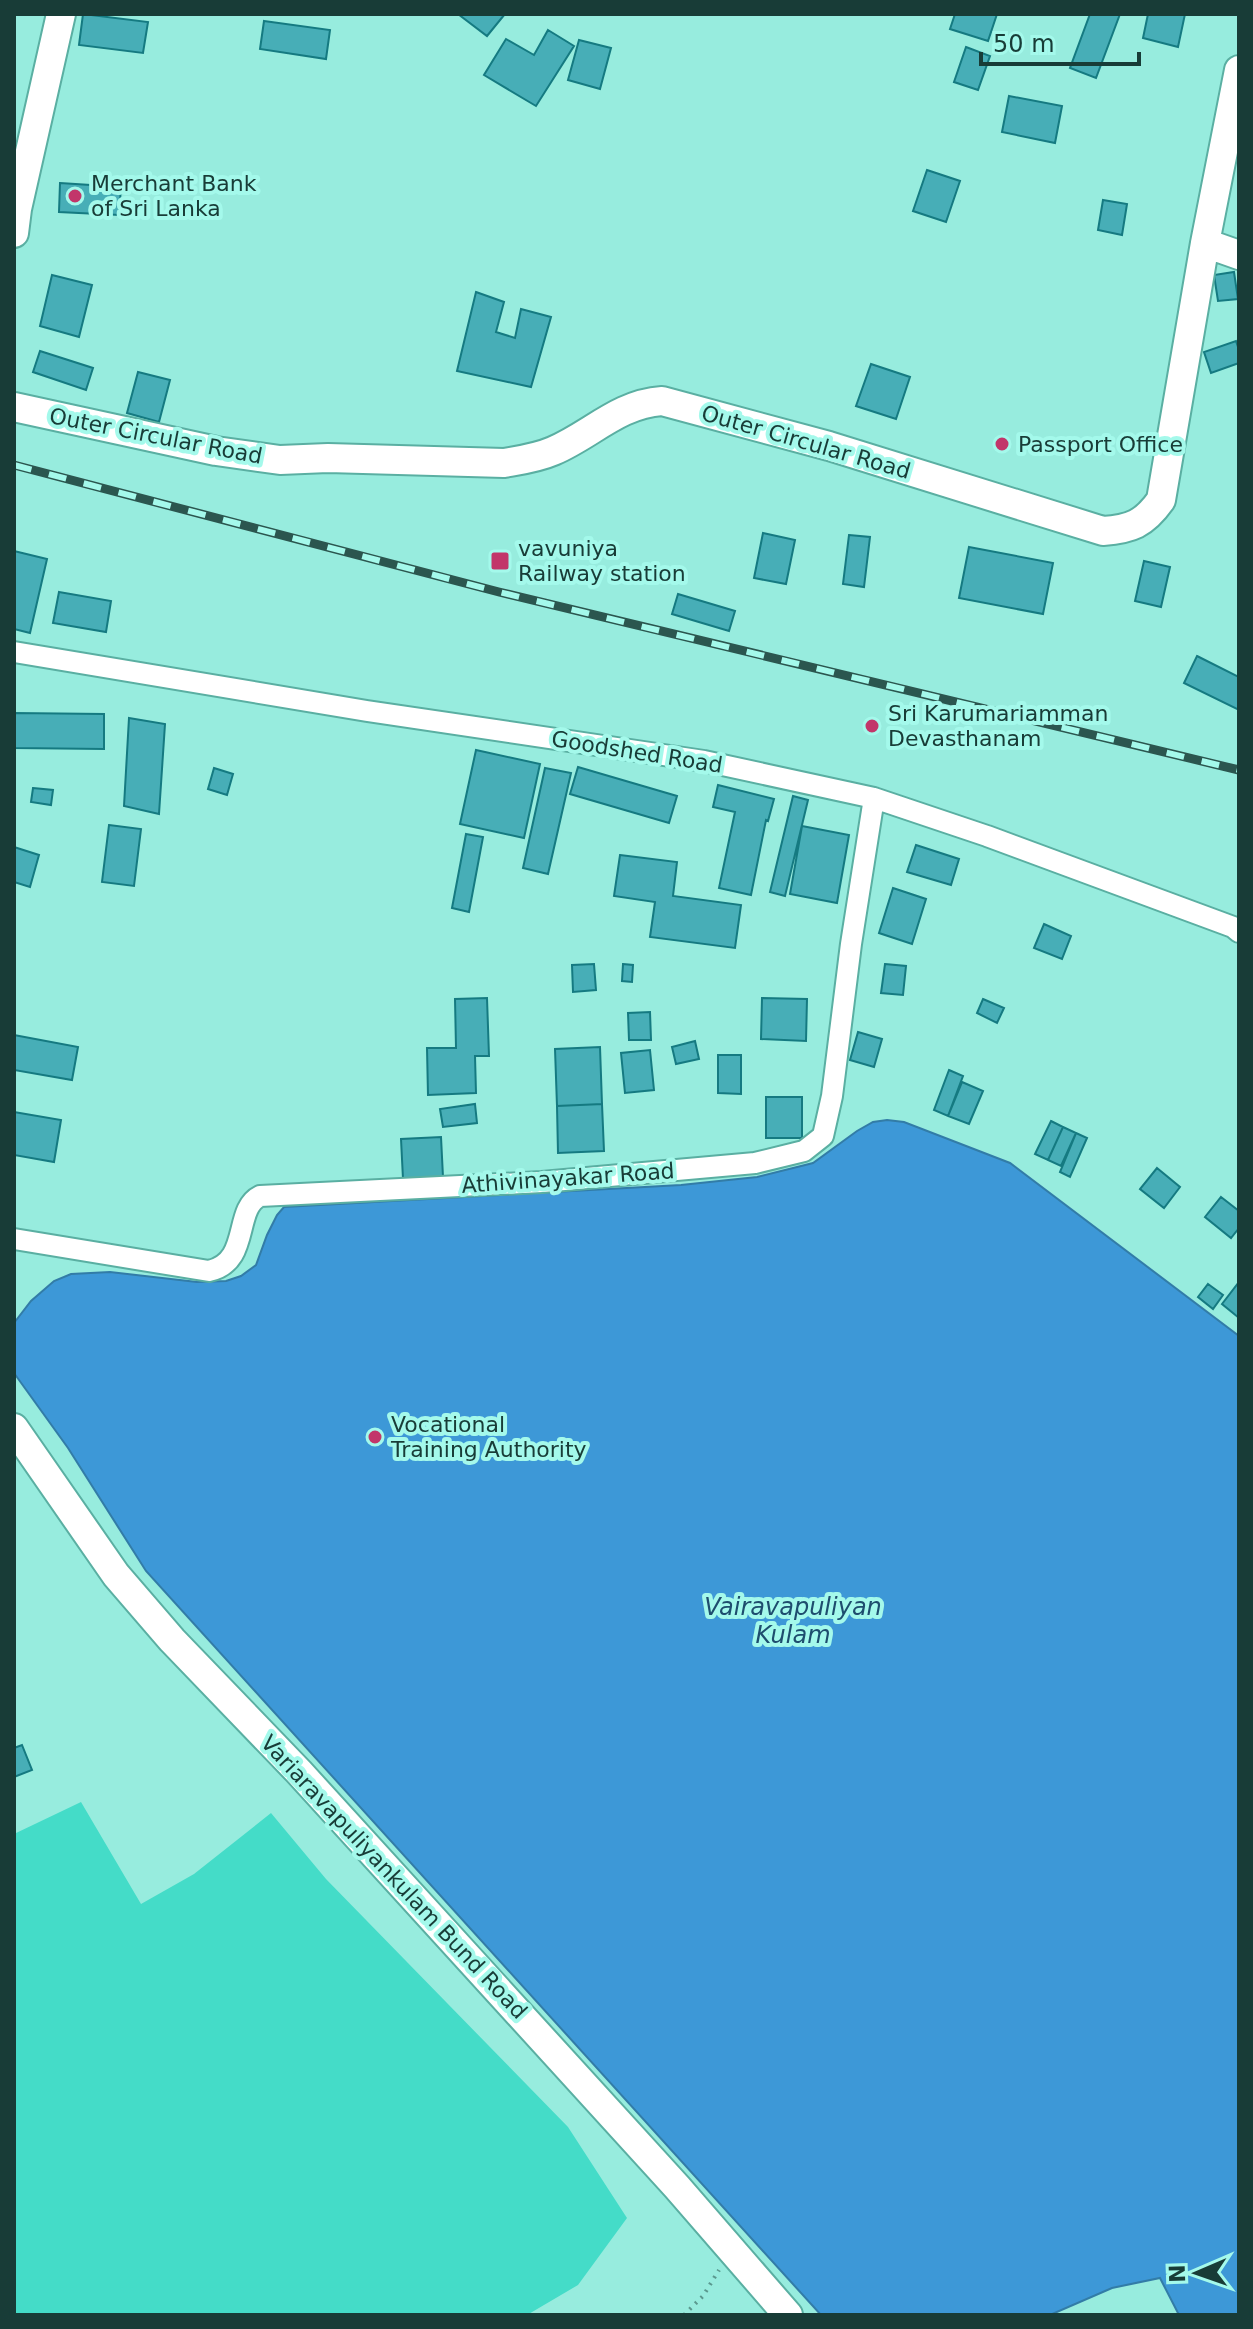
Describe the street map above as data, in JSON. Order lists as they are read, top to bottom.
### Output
{
  "streets": {
    "street": [
      "Outer Circular Road",
      "Goodshed Road",
      "Athivinayakar Road",
      "Variaravapuliyankulam Bund Road"
    ]
  },
  "crossings": [
    ["Goodshed Road", "Athivinayakar Road"]
  ],
  "water": ["Vairavapuliyan Kulam"],
  "places": {
    "other": [
      "Merchant Bank of Sri Lanka",
      "Passport Office",
      "Sri Karumariamman Devasthanam",
      "Vocational Training Authority"
    ],
    "transit": ["vavuniya Railway station"]
  },
  "scale_bar": "50 m",
  "north": "left"
}
